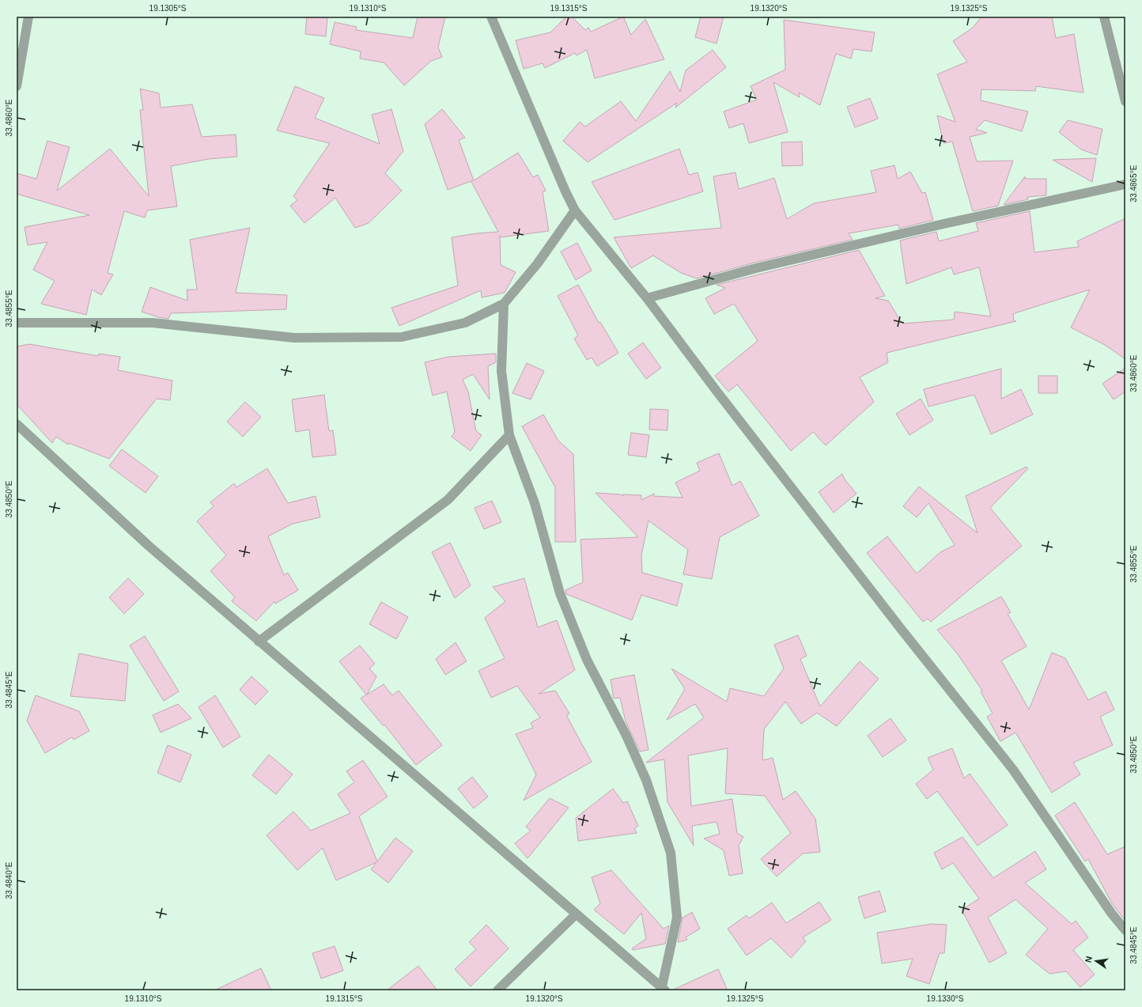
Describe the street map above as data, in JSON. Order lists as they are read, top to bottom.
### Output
{
  "north": "left",
  "coordinates": [
    "19.1305°S",
    "19.1310°S",
    "19.1315°S",
    "19.1320°S",
    "19.1325°S",
    "33.4860°E",
    "33.4865°E",
    "33.4855°E",
    "33.4850°E",
    "33.4845°E",
    "33.4840°E",
    "19.1330°S"
  ]
}
